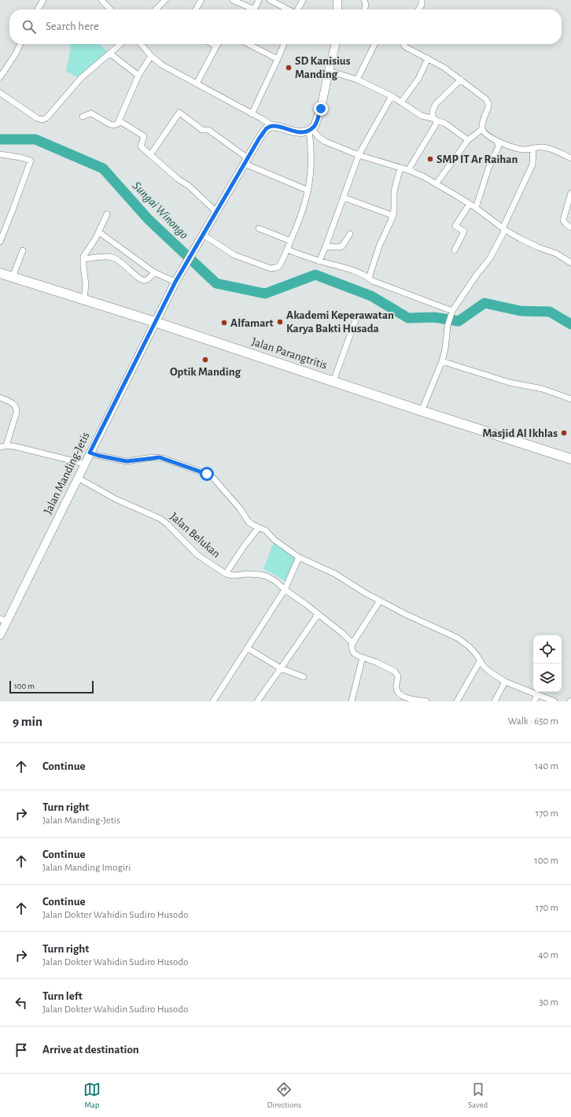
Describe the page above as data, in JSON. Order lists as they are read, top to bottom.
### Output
{
  "streets": {
    "main road": ["Jalan Parangtritis", "Jalan Manding-Jetis"],
    "street": ["Jalan Belukan"]
  },
  "crossings": [
    ["Jalan Parangtritis", "Jalan Manding-Jetis"],
    ["Jalan Manding-Jetis", "Jalan Belukan"]
  ],
  "water": ["Sungai Winongo"],
  "places": [
    "SD Kanisius Manding",
    "SMP IT Ar Raihan",
    "Akademi Keperawatan Karya Bakti Husada",
    "Alfamart",
    "Optik Manding",
    "Masjid Al Ikhlas"
  ],
  "scale_bar": "100 m",
  "page": {
    "search": "Search here",
    "scale": "100 m",
    "heading": ["9 min", "Walk · 650 m"],
    "list": [
      ["Continue", "140 m"],
      ["Turn right", "Jalan Manding-Jetis", "170 m"],
      ["Continue", "Jalan Manding Imogiri", "100 m"],
      ["Continue", "Jalan Dokter Wahidin Sudiro Husodo", "170 m"],
      ["Turn right", "Jalan Dokter Wahidin Sudiro Husodo", "40 m"],
      ["Turn left", "Jalan Dokter Wahidin Sudiro Husodo", "30 m"],
      "Arrive at destination"
    ],
    "nav": ["Map", "Directions", "Saved"]
  }
}
